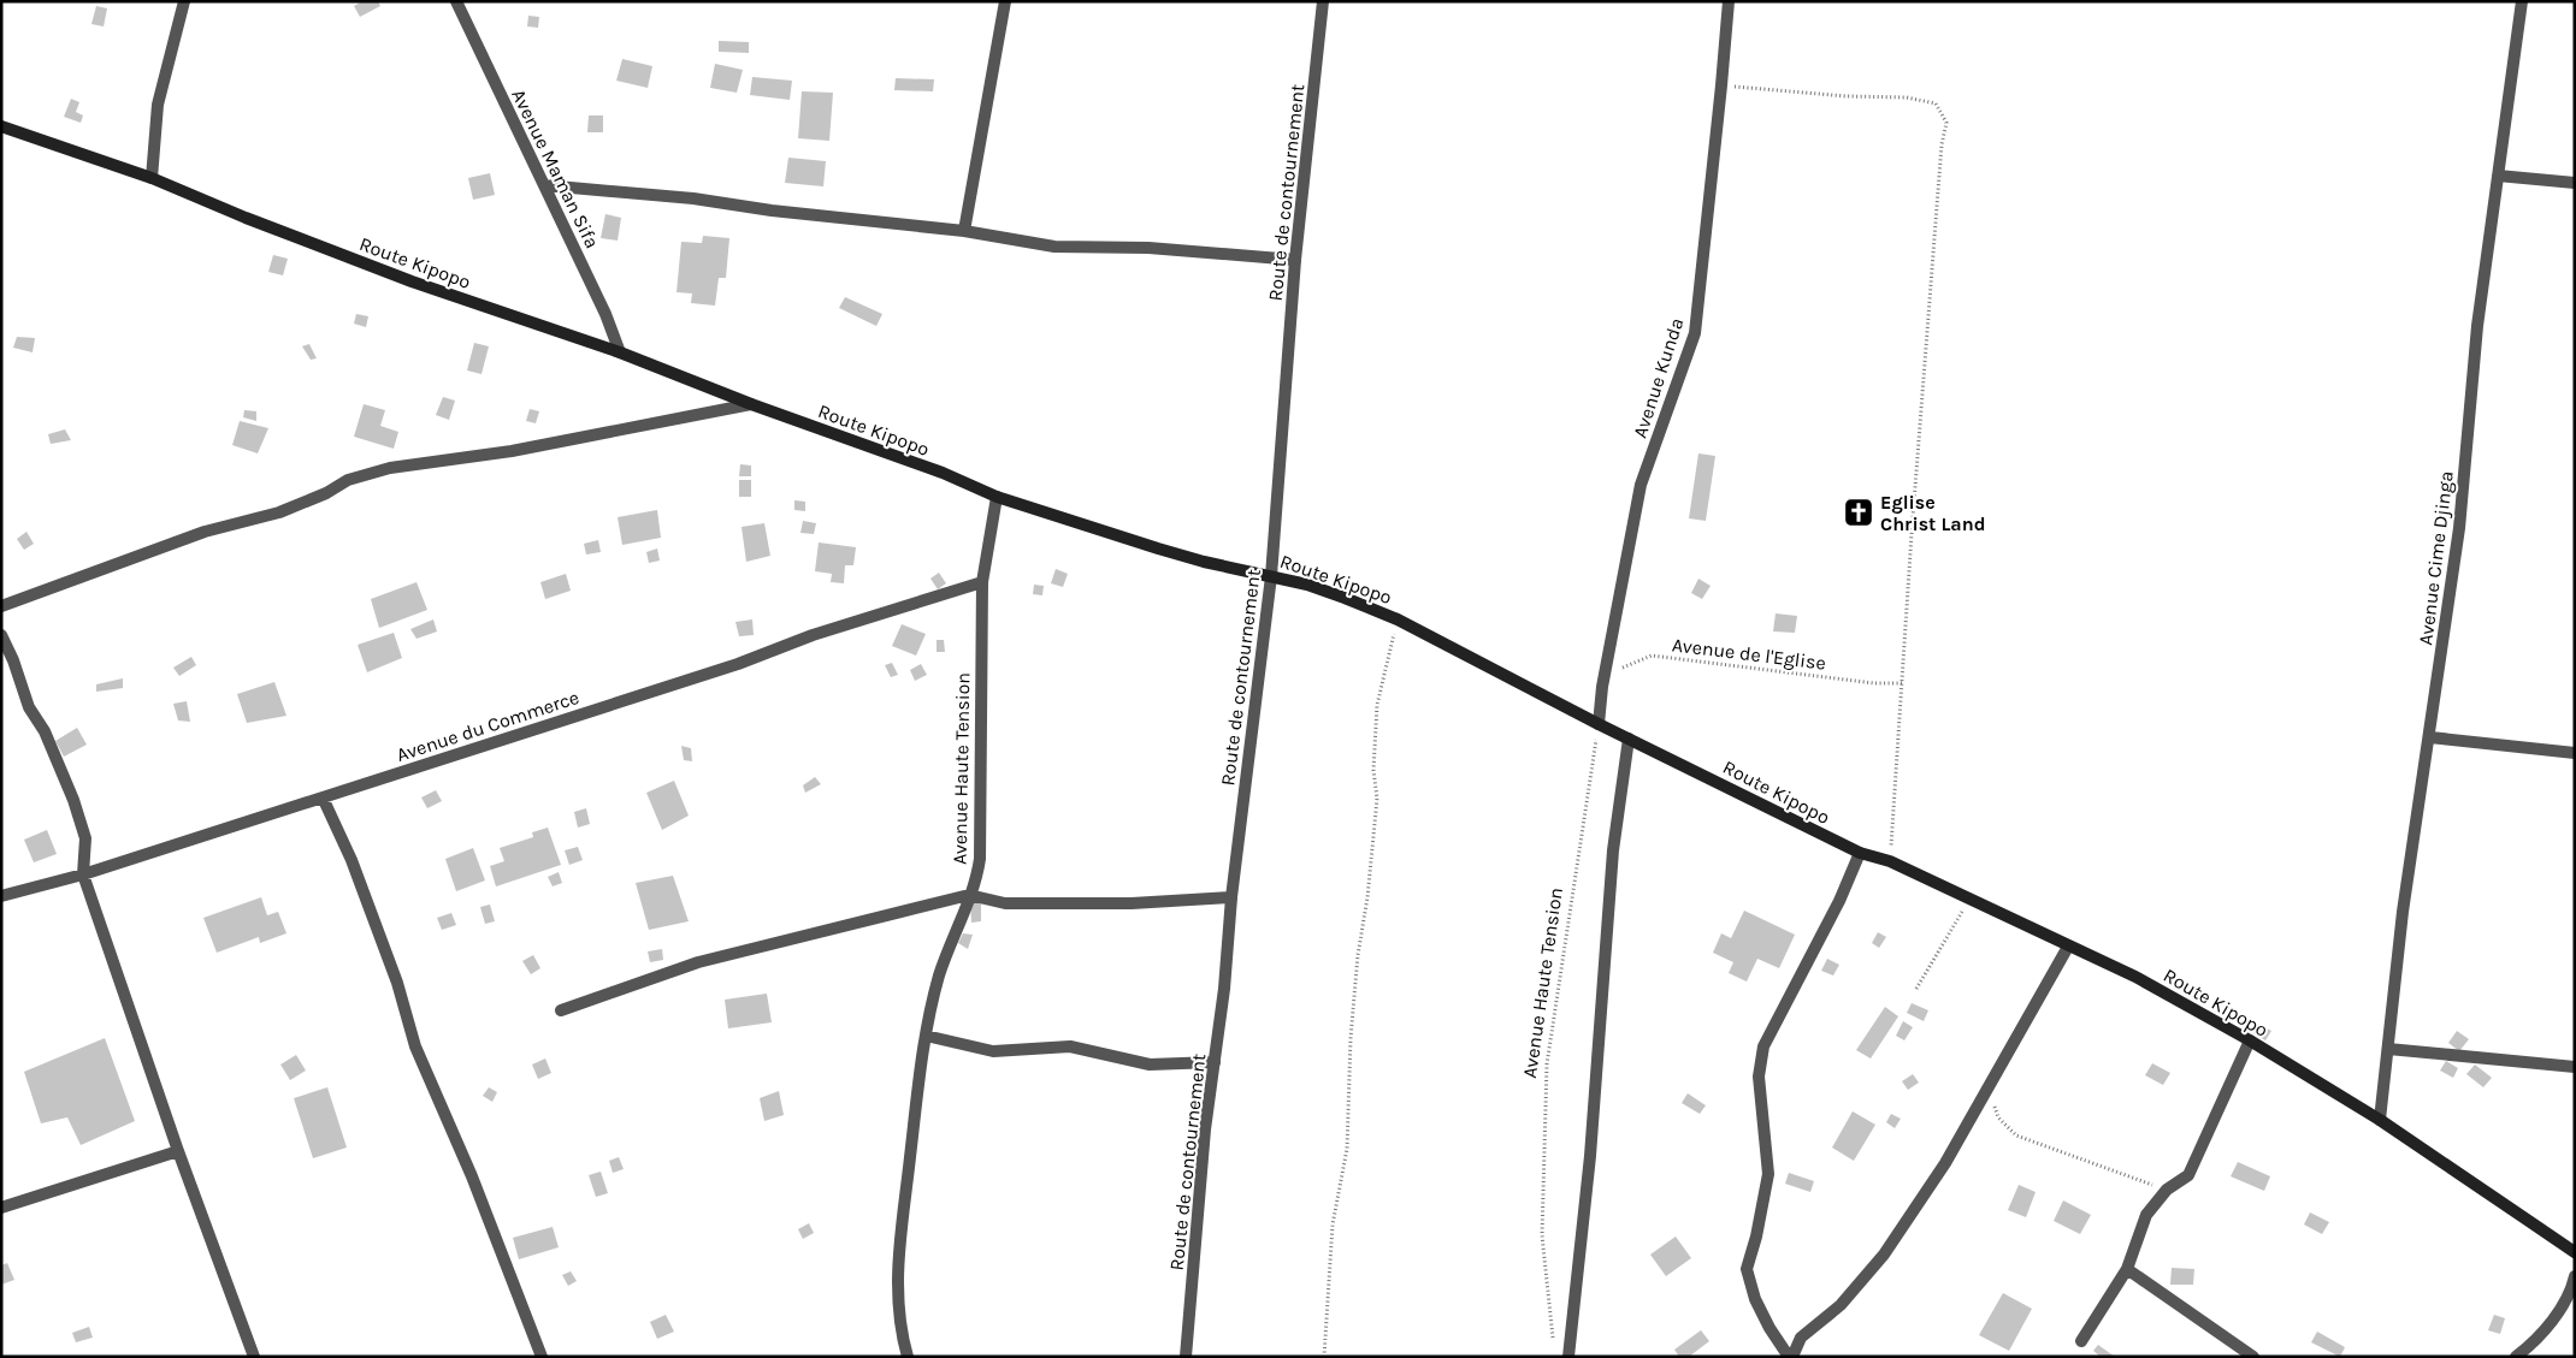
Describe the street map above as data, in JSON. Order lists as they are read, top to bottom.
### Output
{
  "streets": {
    "main road": ["Route Kipopo"],
    "street": [
      "Avenue Maman Sifa",
      "Route de contournement",
      "Avenue Kunda",
      "Avenue Cime Djinga",
      "Avenue du Commerce",
      "Avenue Haute Tension"
    ],
    "path": ["Avenue de l'Eglise"]
  },
  "crossings": [
    ["Avenue Maman Sifa", "Route Kipopo"],
    ["Route de contournement", "Route Kipopo"],
    ["Route Kipopo", "Avenue Kunda"],
    ["Route Kipopo", "Avenue Cime Djinga"],
    ["Route Kipopo", "Avenue Haute Tension"],
    ["Avenue Kunda", "Avenue de l'Eglise"],
    ["Avenue Kunda", "Avenue Haute Tension"],
    ["Avenue du Commerce", "Avenue Haute Tension"]
  ],
  "places": {
    "church": ["Eglise Christ Land"]
  }
}
